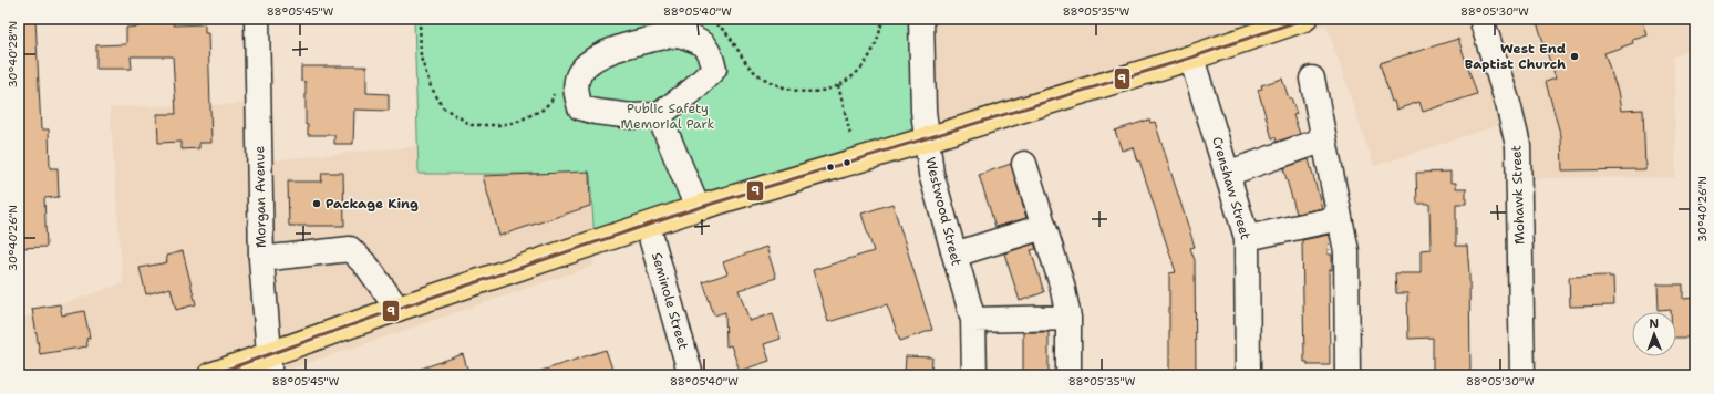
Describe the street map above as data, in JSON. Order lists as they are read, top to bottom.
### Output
{
  "streets": {
    "street": [
      "Crenshaw Street",
      "Mohawk Street",
      "Morgan Avenue",
      "Westwood Street",
      "Seminole Street"
    ]
  },
  "parks": ["Public Safety Memorial Park"],
  "places": ["West End Baptist Church", "Package King"],
  "lines": ["transit line 9"],
  "north": "top",
  "coordinates": [
    "88°05'45\"W",
    "88°05'40\"W",
    "88°05'35\"W",
    "88°05'30\"W",
    "30°40'28\"N",
    "30°40'26\"N"
  ]
}
